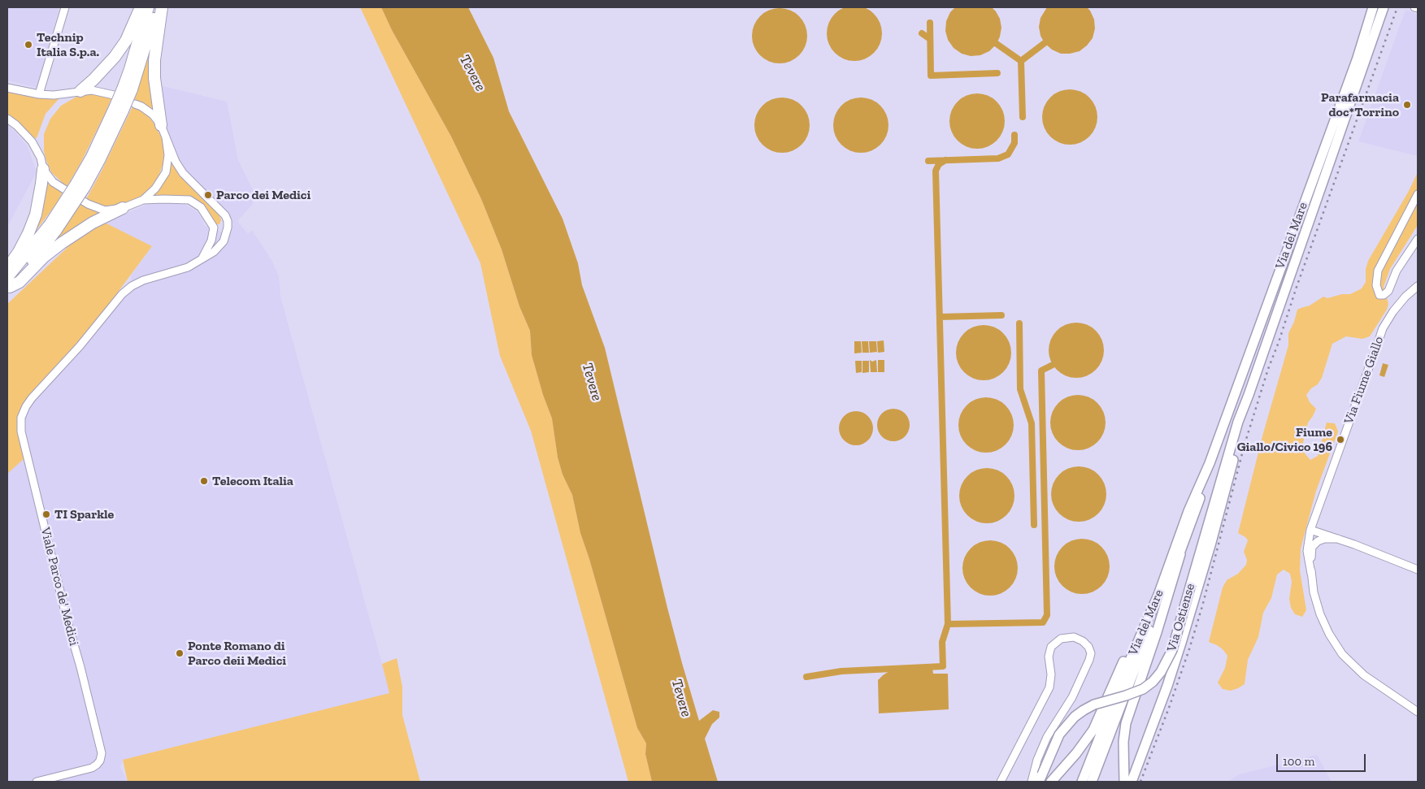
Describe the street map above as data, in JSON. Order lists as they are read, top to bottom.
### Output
{
  "streets": {
    "main road": ["Via del Mare", "Via Ostiense"],
    "street": ["Via Fiume Giallo", "Viale Parco de' Medici"]
  },
  "water": ["Tevere"],
  "places": [
    "Technip Italia S.p.a.",
    "Parafarmacia doc*Torrino",
    "Parco dei Medici",
    "Fiume Giallo/Civico 196",
    "Telecom Italia",
    "TI Sparkle",
    "Ponte Romano di Parco deii Medici"
  ],
  "scale_bar": "100 m"
}
